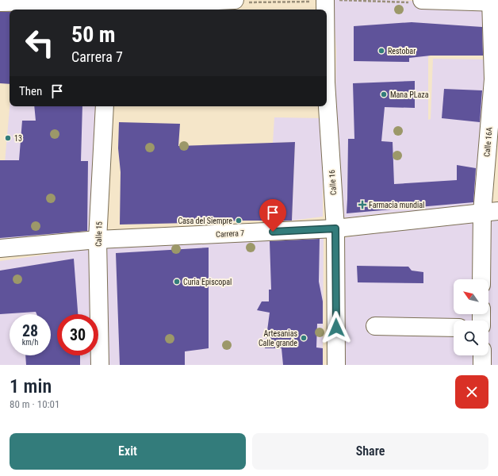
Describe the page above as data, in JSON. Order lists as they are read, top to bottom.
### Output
{
  "streets": {
    "street": [
      "Calle 16A",
      "Calle 16",
      "Carrera 7",
      "Calle 15"
    ]
  },
  "crossings": [
    ["Calle 16A", "Carrera 7"],
    ["Calle 16", "Carrera 7"],
    ["Carrera 7", "Calle 15"]
  ],
  "places": {
    "other": [
      "Restobar",
      "Mana PLaza",
      "13",
      "Casa del Siempre",
      "Curia Episcopal",
      "Artesanias Calle grande"
    ],
    "health": ["Farmacia mundial"]
  },
  "north": "top left",
  "page": {
    "turn": ["50 m", "Carrera 7"],
    "then": "Then",
    "speed": "28 km/h",
    "limit": "30",
    "heading": ["1 min", "80 m · 10:01"],
    "buttons": ["Exit", "Share"]
  }
}
